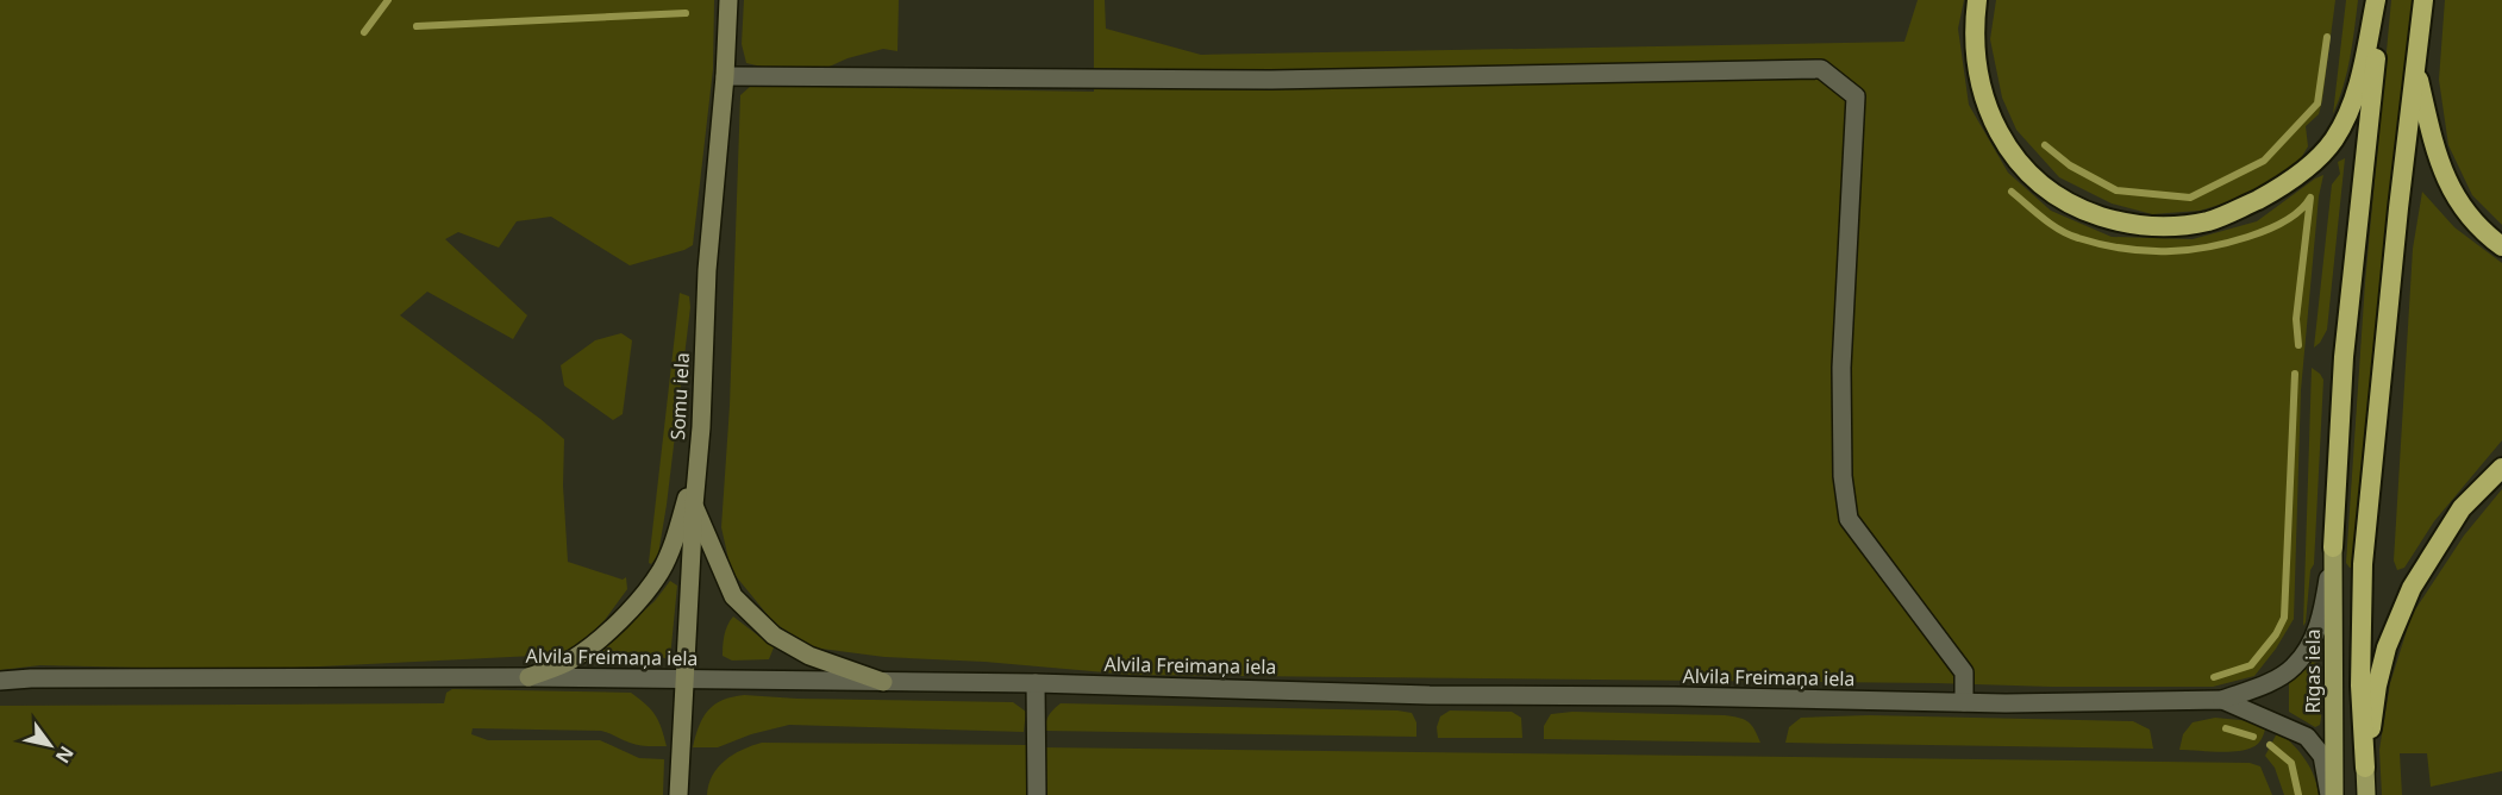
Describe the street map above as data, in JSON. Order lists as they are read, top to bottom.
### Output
{
  "streets": {
    "main road": ["Somu iela", "Rīgas iela"],
    "street": ["Alvila Freimaņa iela"]
  },
  "crossings": [
    ["Somu iela", "Alvila Freimaņa iela"]
  ],
  "north": "bottom right"
}
